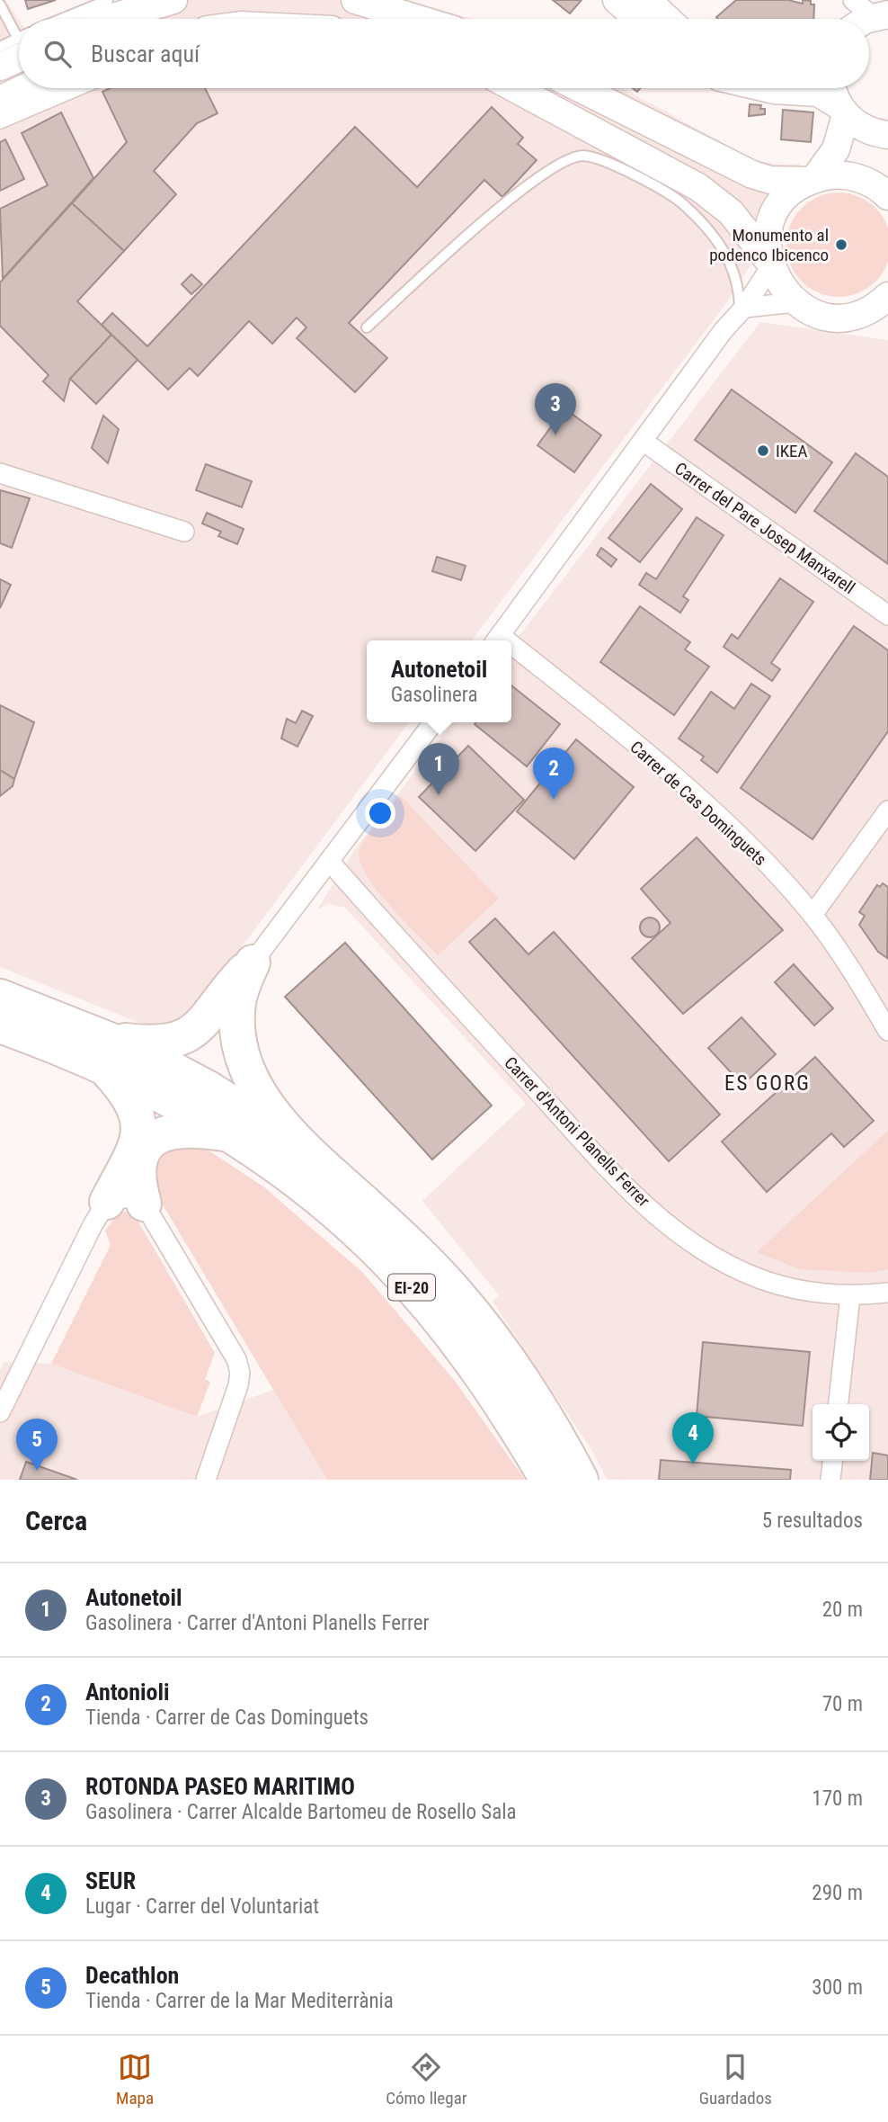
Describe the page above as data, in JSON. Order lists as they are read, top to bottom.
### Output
{
  "streets": {
    "highway": ["EI-20"],
    "street": ["Carrer del Pare Josep Manxarell", "Carrer de Cas Dominguets", "Carrer d'Antoni Planells Ferrer"]
  },
  "districts": ["ES GORG"],
  "places": ["Monumento al podenco Ibicenco", "IKEA"],
  "page": {
    "search": "Buscar aquí",
    "pins": [
      "3",
      "1",
      "2",
      "4",
      "5"
    ],
    "popup": ["Autonetoil", "Gasolinera"],
    "heading": ["Cerca", "5 resultados"],
    "list": [
      {
        "mark": "1",
        "name": "Autonetoil",
        "note": "Gasolinera · Carrer d'Antoni Planells Ferrer",
        "value": "20 m"
      },
      {
        "mark": "2",
        "name": "Antonioli",
        "note": "Tienda · Carrer de Cas Dominguets",
        "value": "70 m"
      },
      {
        "mark": "3",
        "name": "ROTONDA PASEO MARITIMO",
        "note": "Gasolinera · Carrer Alcalde Bartomeu de Rosello Sala",
        "value": "170 m"
      },
      {
        "mark": "4",
        "name": "SEUR",
        "note": "Lugar · Carrer del Voluntariat",
        "value": "290 m"
      },
      {
        "mark": "5",
        "name": "Decathlon",
        "note": "Tienda · Carrer de la Mar Mediterrània",
        "value": "300 m"
      }
    ],
    "nav": ["Mapa", "Cómo llegar", "Guardados"]
  }
}
